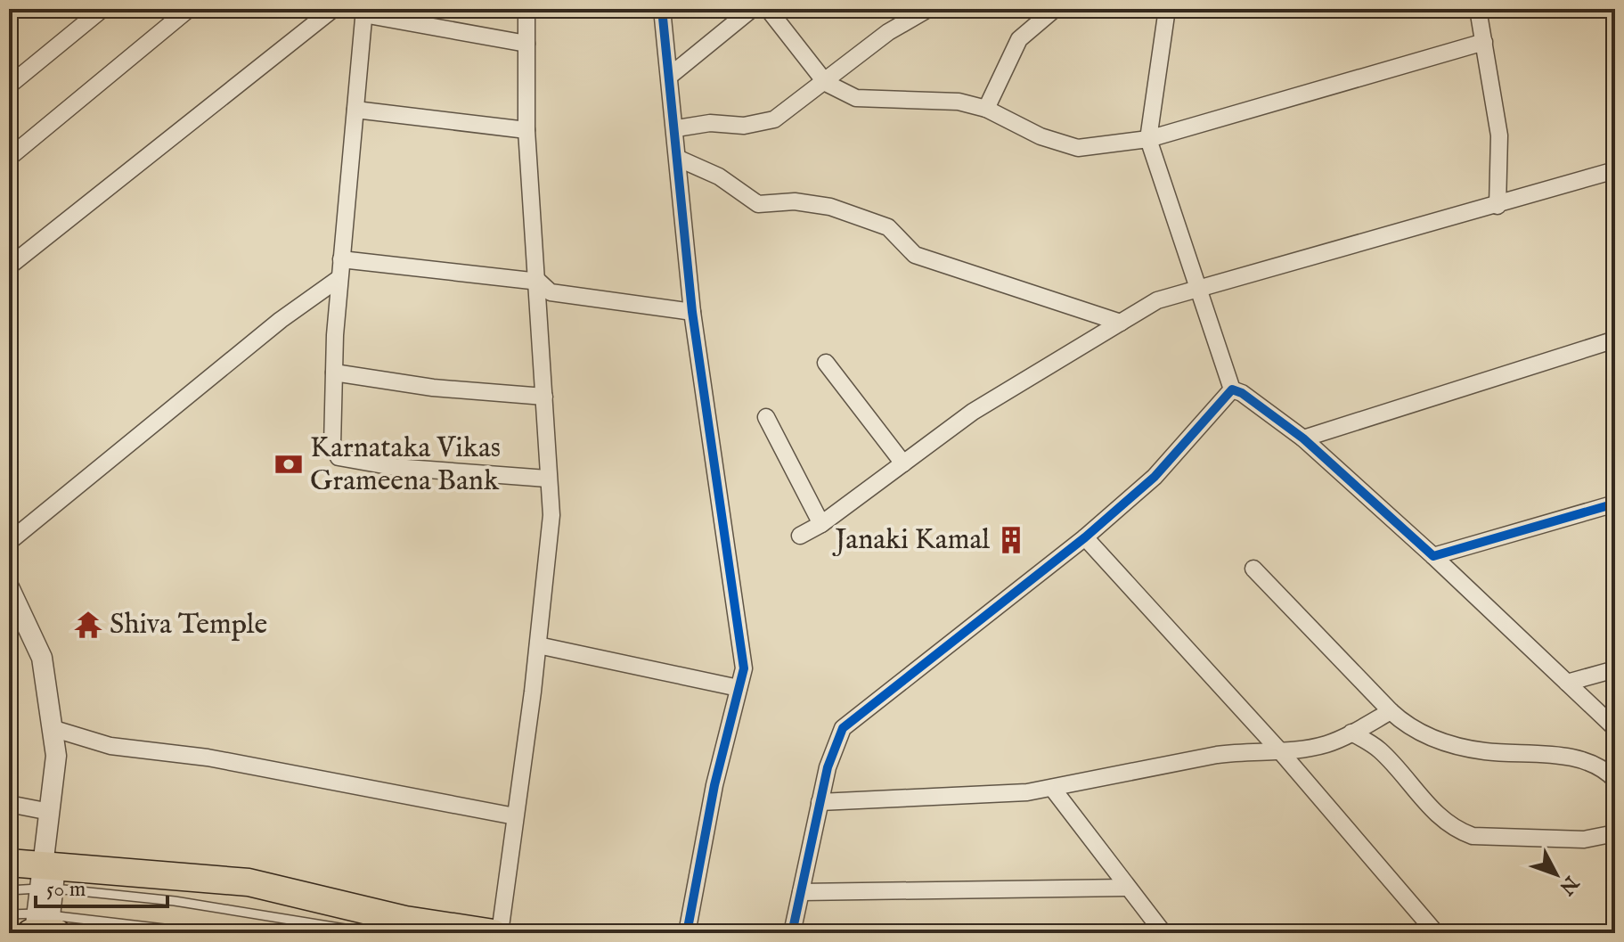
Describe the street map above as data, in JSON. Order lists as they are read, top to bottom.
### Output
{
  "places": {
    "bank": ["Karnataka Vikas Grameena Bank"],
    "building": ["Janaki Kamal"],
    "temple": ["Shiva Temple"]
  },
  "scale_bar": "50 m",
  "north": "bottom right"
}
